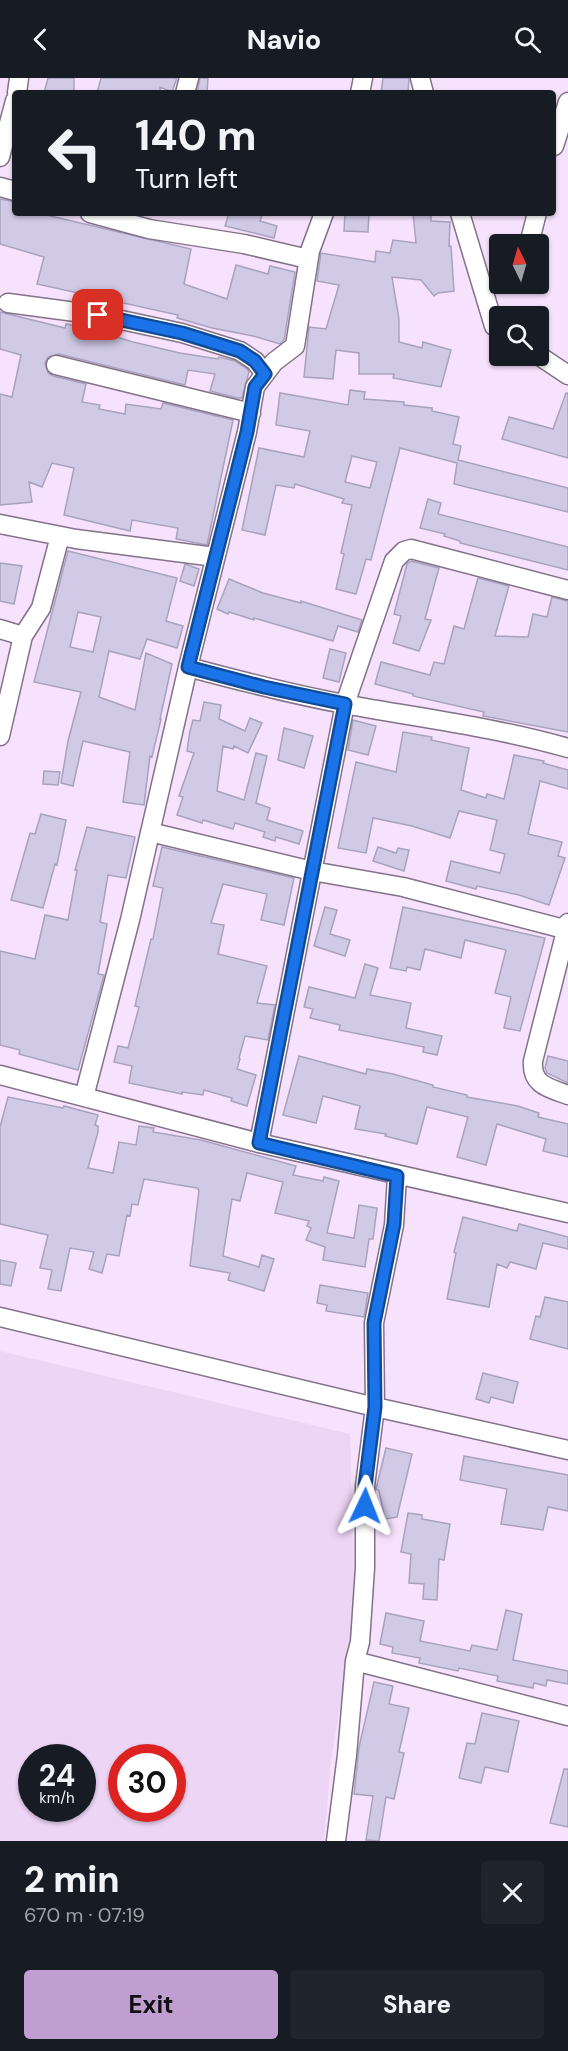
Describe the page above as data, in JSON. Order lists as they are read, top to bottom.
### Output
{
  "north": "top",
  "page": {
    "header": "Navio",
    "turn": ["140 m", "Turn left"],
    "speed": "24 km/h",
    "limit": "30",
    "heading": ["2 min", "670 m · 07:19"],
    "buttons": ["Exit", "Share"]
  }
}
